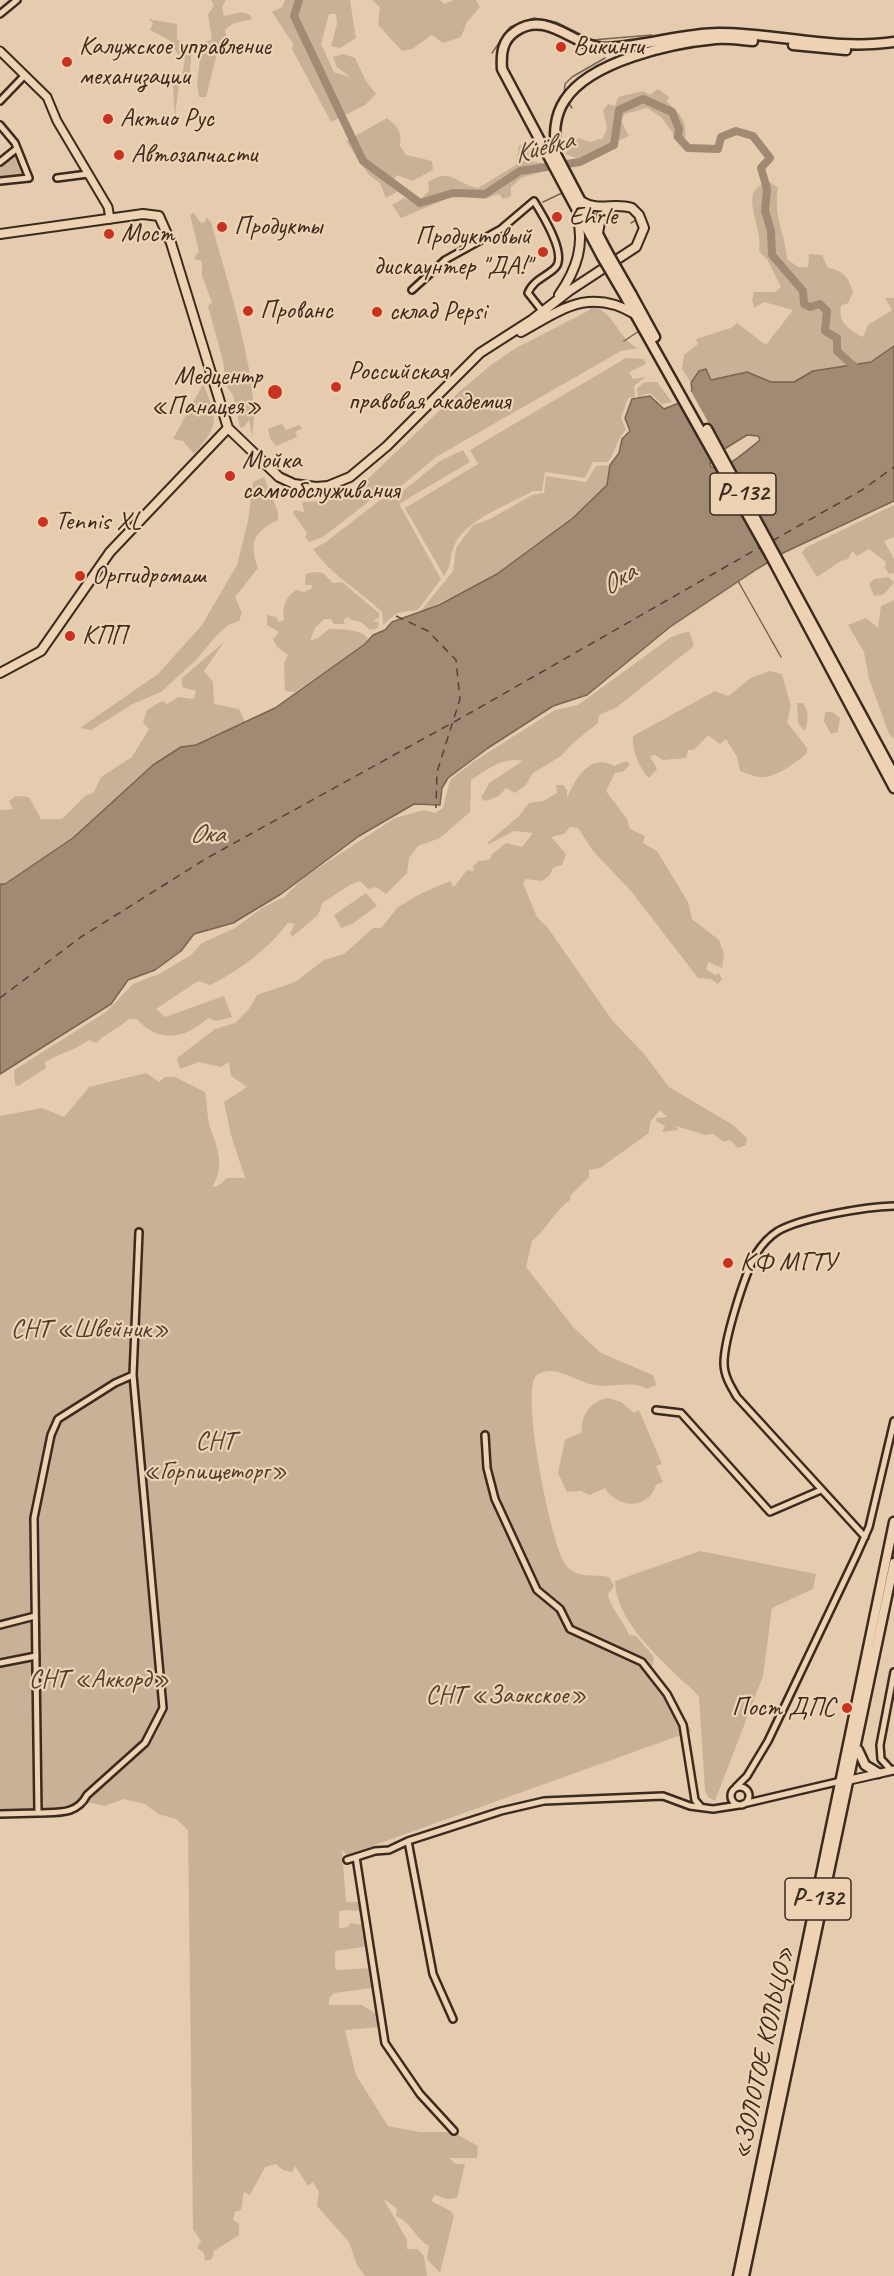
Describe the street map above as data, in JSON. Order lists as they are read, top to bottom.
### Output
{
  "streets": {
    "highway": ["Р-132", "«ЗОЛОТОЕ КОЛЬЦО»"]
  },
  "water": ["Киёвка", "Ока"],
  "parks": [
    "СНТ «Швейник»",
    "СНТ «Горпищеторг»",
    "СНТ «Аккорд»",
    "СНТ «Заокское»"
  ],
  "places": [
    "Викинги",
    "Калужское управление механизации",
    "Актио Рус",
    "Автозапчасти",
    "Ehrle",
    "Продукты",
    "Мост",
    "Продуктовый дискаунтер \"ДА!\"",
    "Прованс",
    "склад Pepsi",
    "Российская правовая академия",
    "Медцентр «Панацея»",
    "Мойка самообслуживания",
    "Tennis XL",
    "Орггидромаш",
    "КПП",
    "КФ МГТУ",
    "Пост ДПС"
  ]
}
